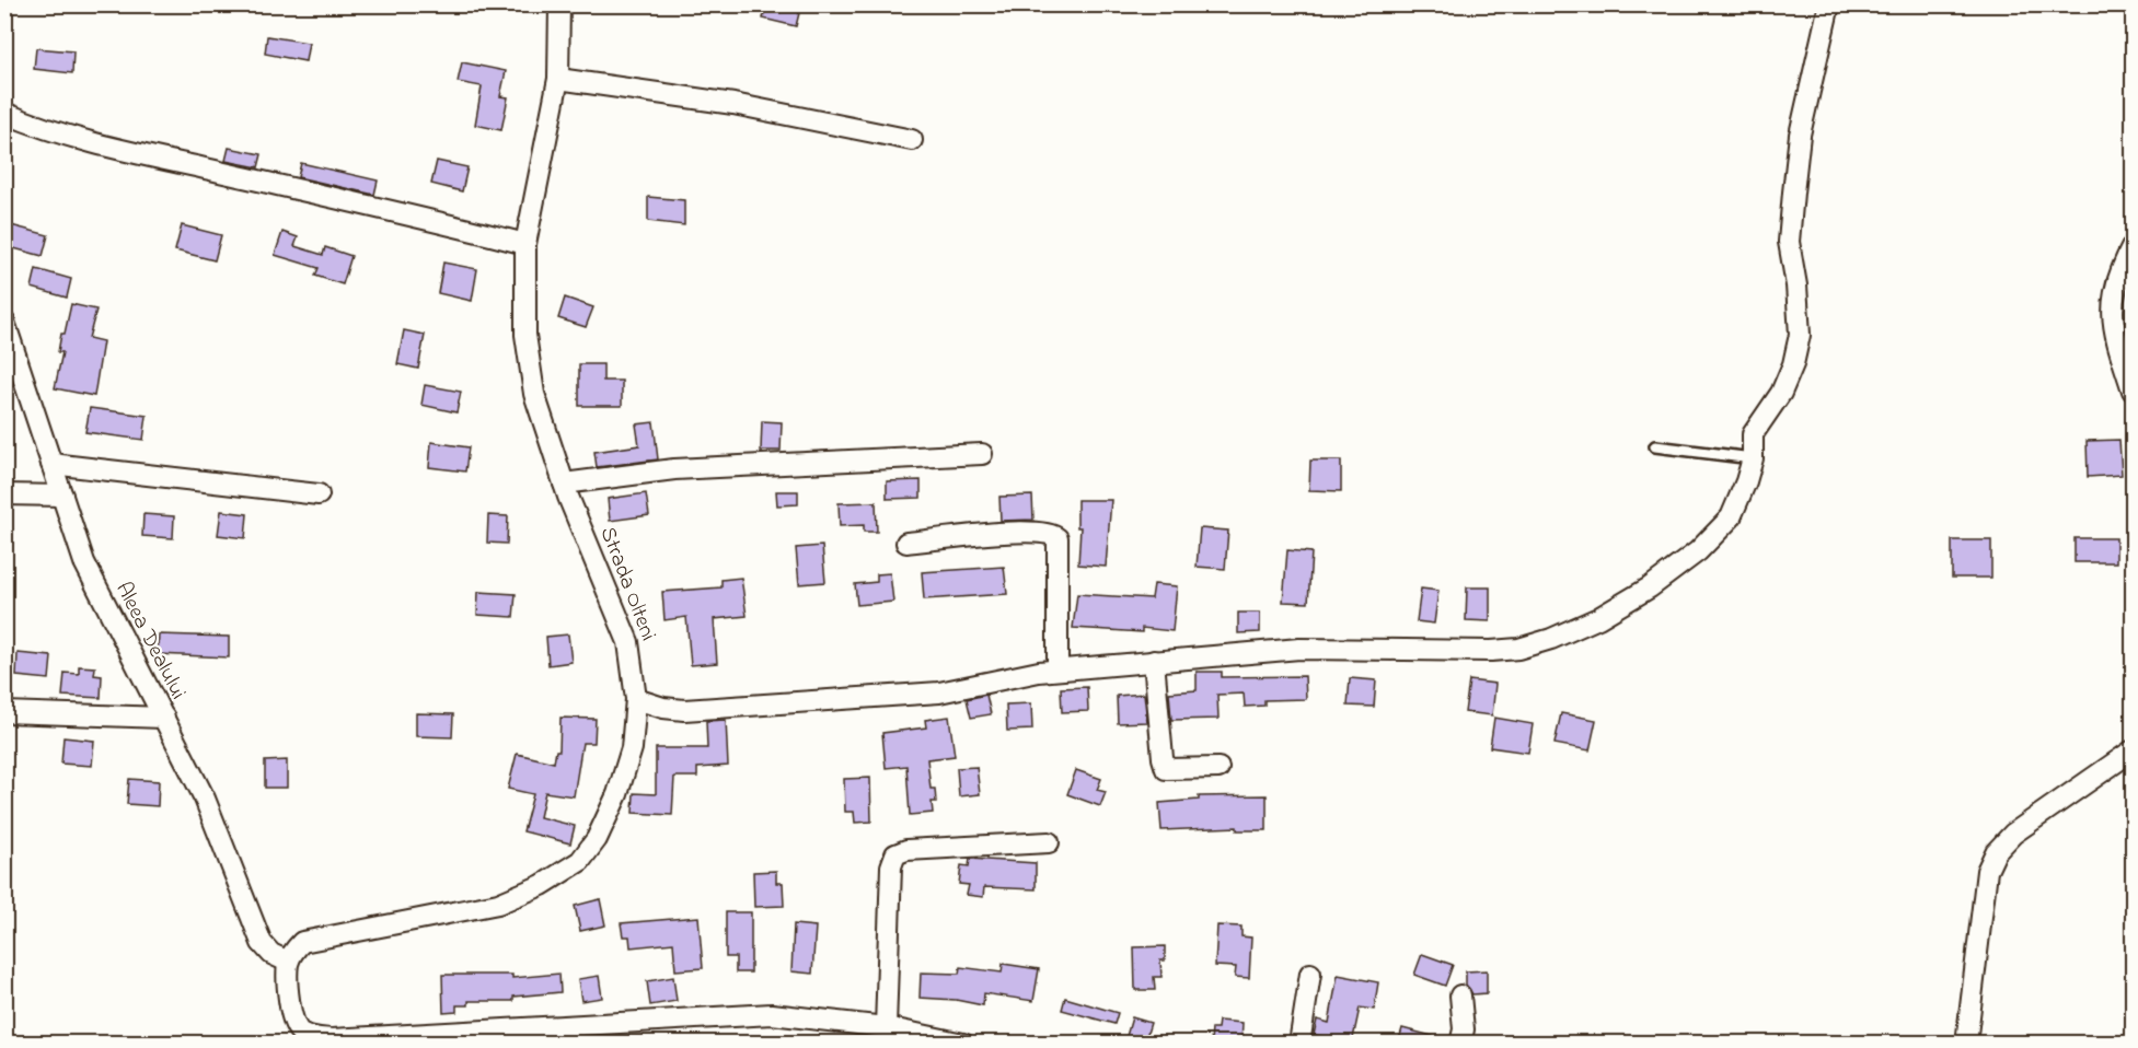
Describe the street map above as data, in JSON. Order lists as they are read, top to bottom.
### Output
{
  "streets": {
    "street": ["Strada Olteni", "Aleea Dealului"]
  },
  "crossings": [
    ["Strada Olteni", "Aleea Dealului"]
  ]
}
